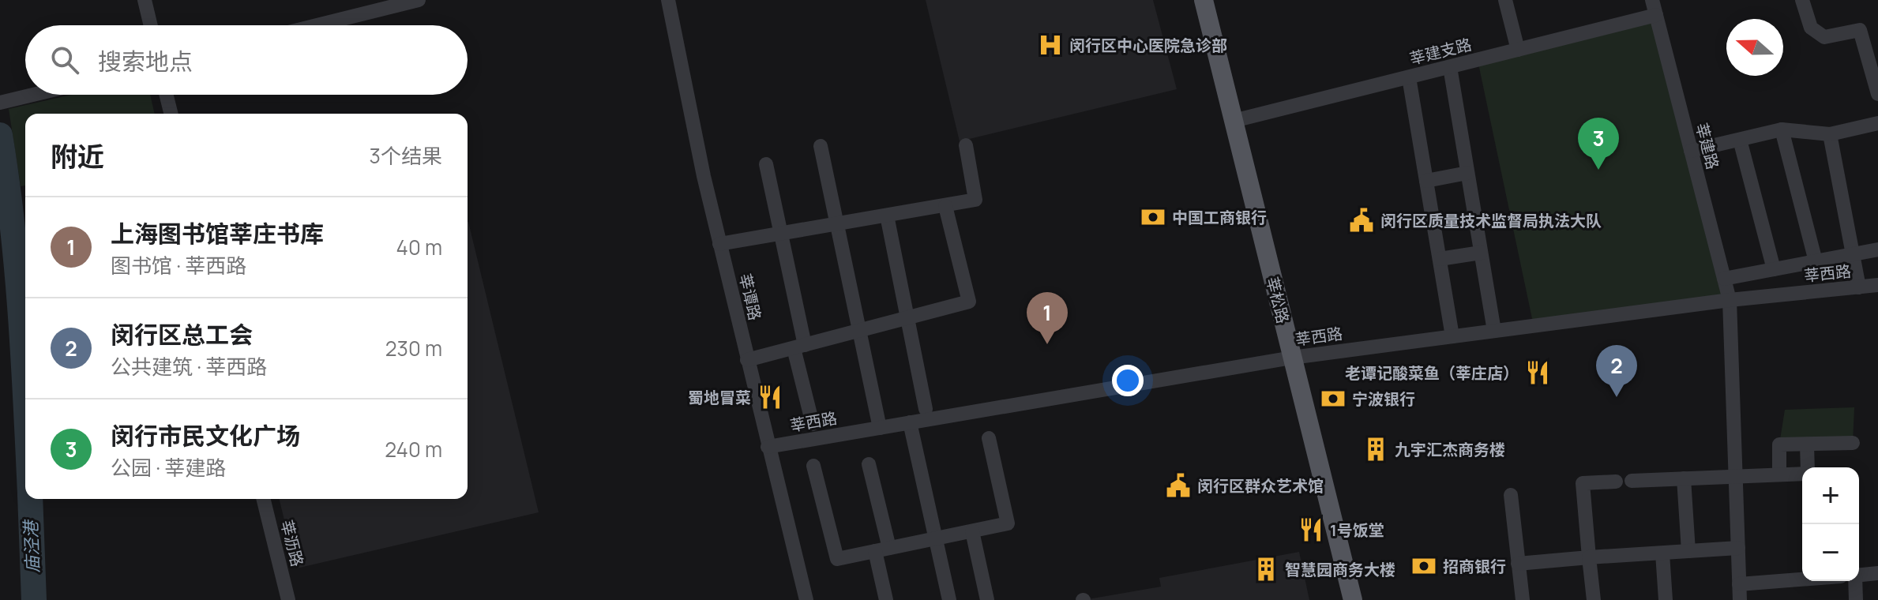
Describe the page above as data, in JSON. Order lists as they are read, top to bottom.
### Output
{
  "streets": {
    "main road": ["莘松路"],
    "street": [
      "莘建支路",
      "莘建路",
      "莘西路",
      "莘谭路",
      "莘沥路"
    ]
  },
  "crossings": [
    ["莘建支路", "莘建路"],
    ["莘建支路", "莘松路"],
    ["莘建路", "莘西路"],
    ["莘西路", "莘谭路"],
    ["莘西路", "莘松路"]
  ],
  "water": ["庙泾港"],
  "places": {
    "hospital": ["闵行区中心医院急诊部"],
    "bank": ["中国工商银行", "宁波银行", "招商银行"],
    "public building": ["闵行区质量技术监督局执法大队", "闵行区群众艺术馆"],
    "restaurant": ["老谭记酸菜鱼（莘庄店）", "蜀地冒菜", "1号饭堂"],
    "building": ["九宇汇杰商务楼", "智慧园商务大楼"]
  },
  "north": "left",
  "page": {
    "search": "搜索地点",
    "heading": ["附近", "3个结果"],
    "pins": ["3", "1", "2"],
    "list": [
      {
        "mark": "1",
        "name": "上海图书馆莘庄书库",
        "note": "图书馆 · 莘西路",
        "value": "40 m"
      },
      {
        "mark": "2",
        "name": "闵行区总工会",
        "note": "公共建筑 · 莘西路",
        "value": "230 m"
      },
      {
        "mark": "3",
        "name": "闵行市民文化广场",
        "note": "公园 · 莘建路",
        "value": "240 m"
      }
    ],
    "map_buttons": ["+", "−"]
  }
}
